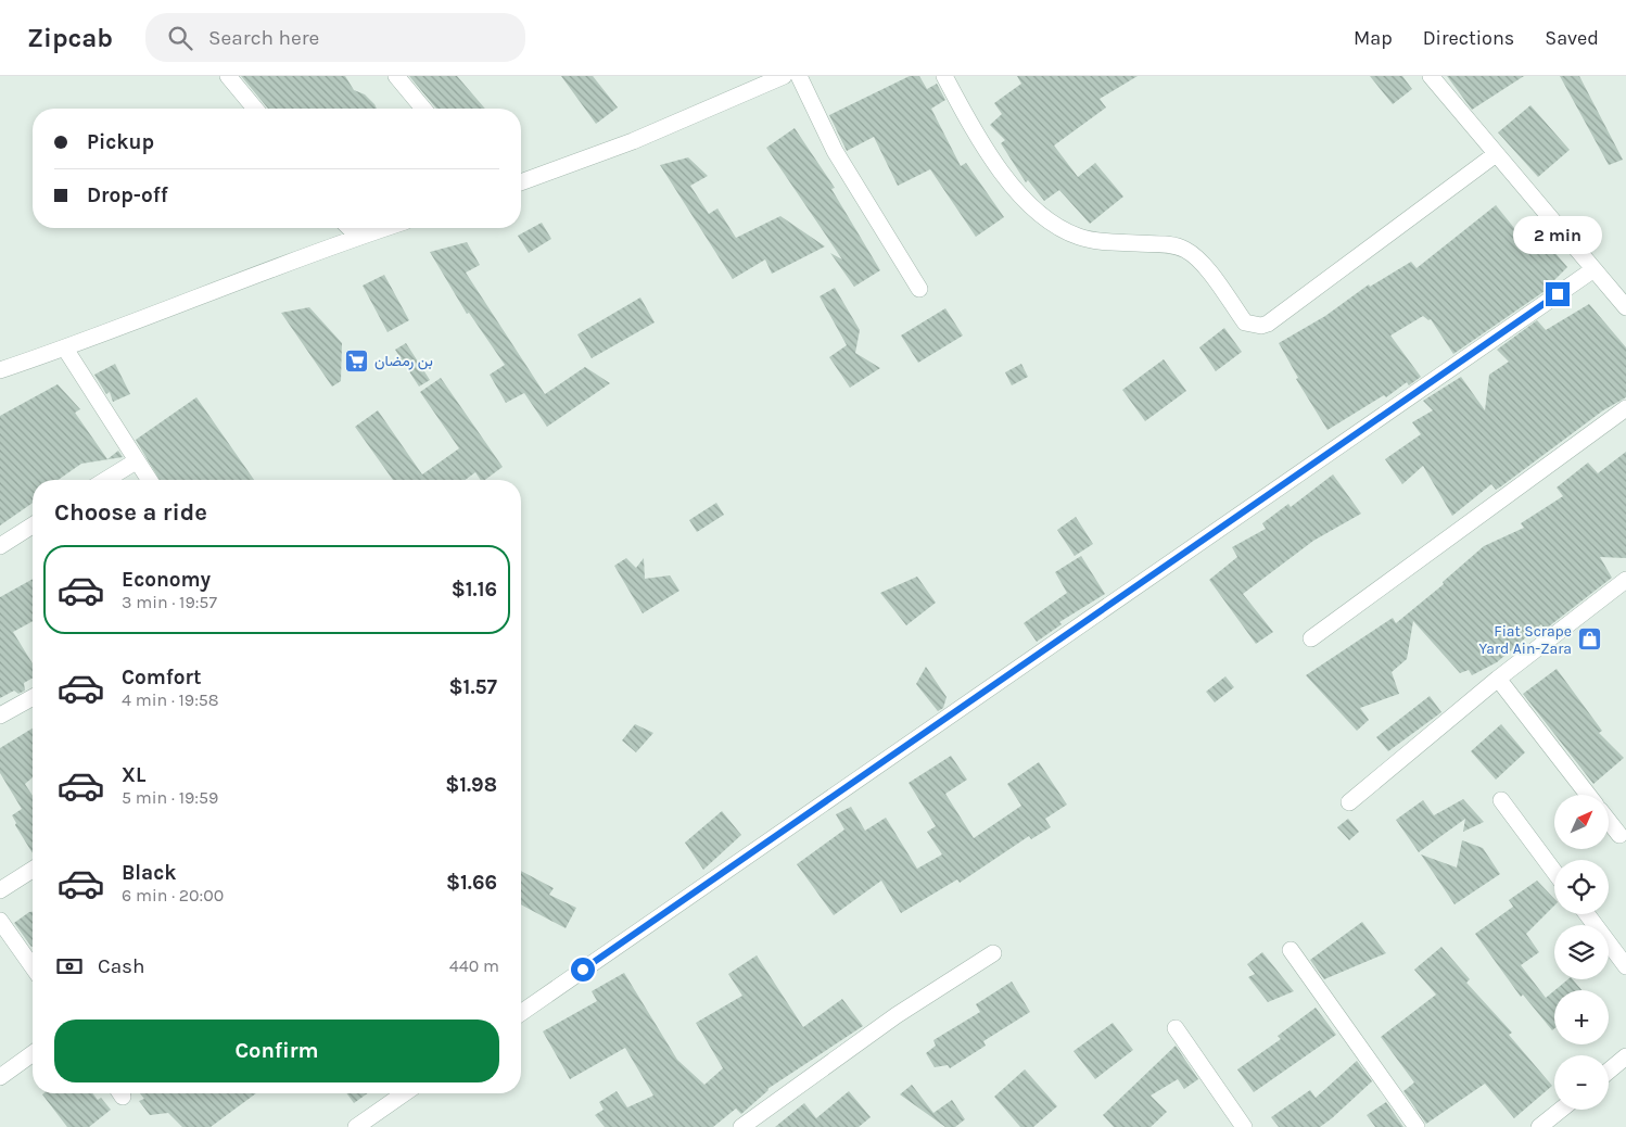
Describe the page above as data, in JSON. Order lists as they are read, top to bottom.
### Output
{
  "places": {
    "supermarket": ["بن رمضان"],
    "shop": ["Fiat Scrape Yard Ain-Zara"]
  },
  "north": "top right",
  "page": {
    "header": "Zipcab",
    "search": "Search here",
    "nav": ["Map", "Directions", "Saved"],
    "banner": ["Pickup", "Drop-off"],
    "bubble": "2 min",
    "heading": "Choose a ride",
    "list": [
      {
        "name": "Economy",
        "note": "3 min · 19:57",
        "value": "$1.16"
      },
      {
        "name": "Comfort",
        "note": "4 min · 19:58",
        "value": "$1.57"
      },
      {
        "name": "XL",
        "note": "5 min · 19:59",
        "value": "$1.98"
      },
      {
        "name": "Black",
        "note": "6 min · 20:00",
        "value": "$1.66"
      }
    ],
    "map_buttons": ["+", "−"],
    "pay": ["Cash", "440 m"],
    "buttons": "Confirm"
  }
}
